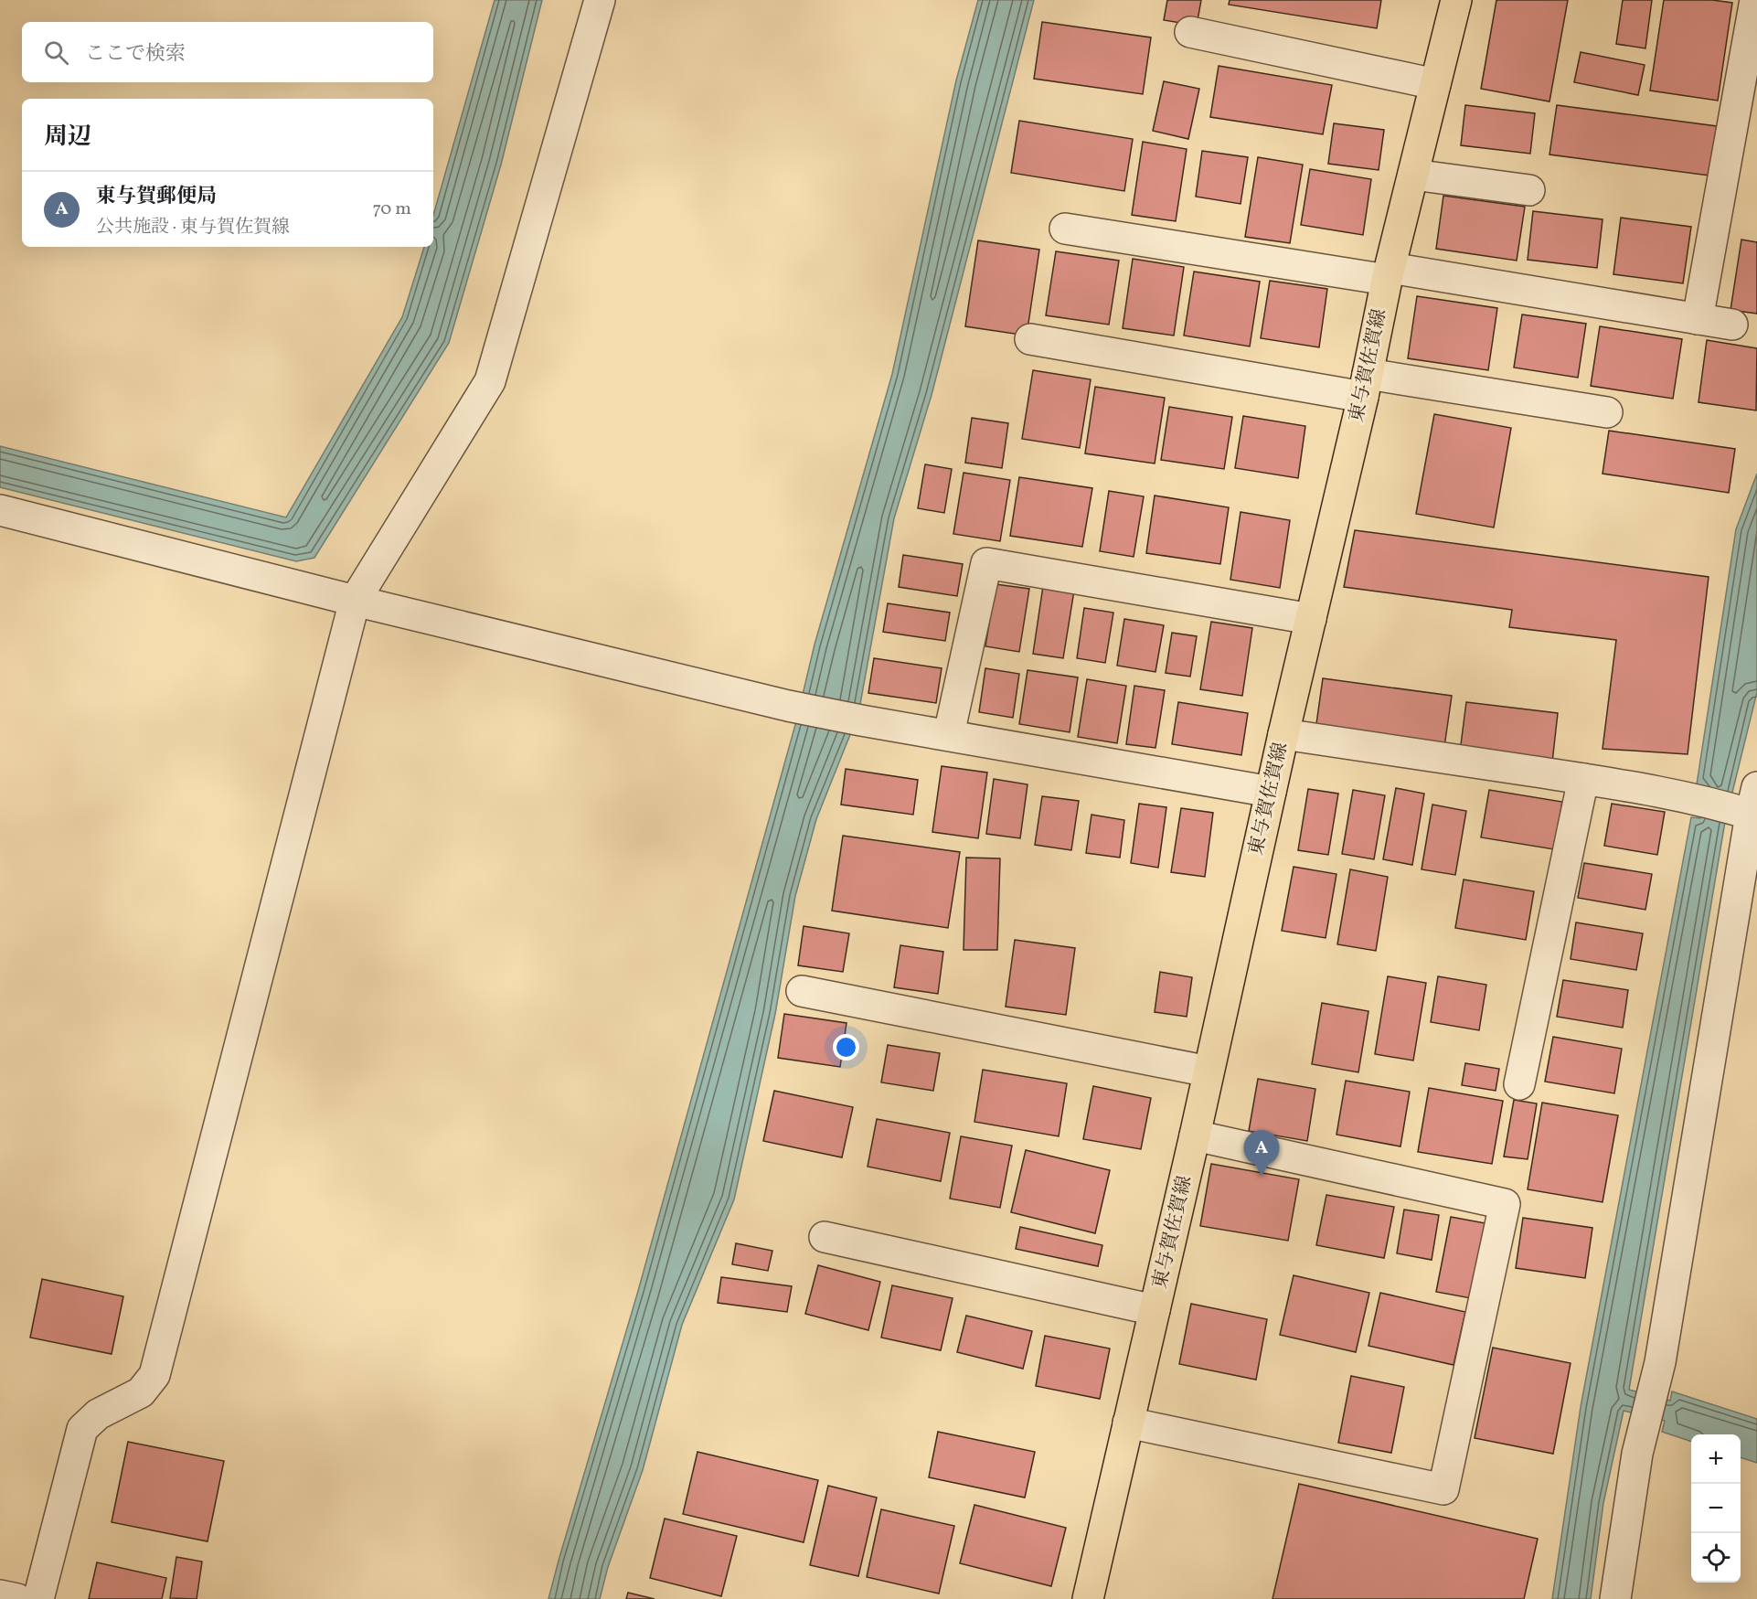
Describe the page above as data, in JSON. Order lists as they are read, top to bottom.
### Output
{
  "streets": {
    "main road": ["東与賀佐賀線"]
  },
  "page": {
    "search": "ここで検索",
    "heading": "周辺",
    "list": [
      {
        "mark": "A",
        "name": "東与賀郵便局",
        "note": "公共施設 · 東与賀佐賀線",
        "value": "70 m"
      }
    ],
    "pins": "A",
    "map_buttons": ["+", "−"]
  }
}
